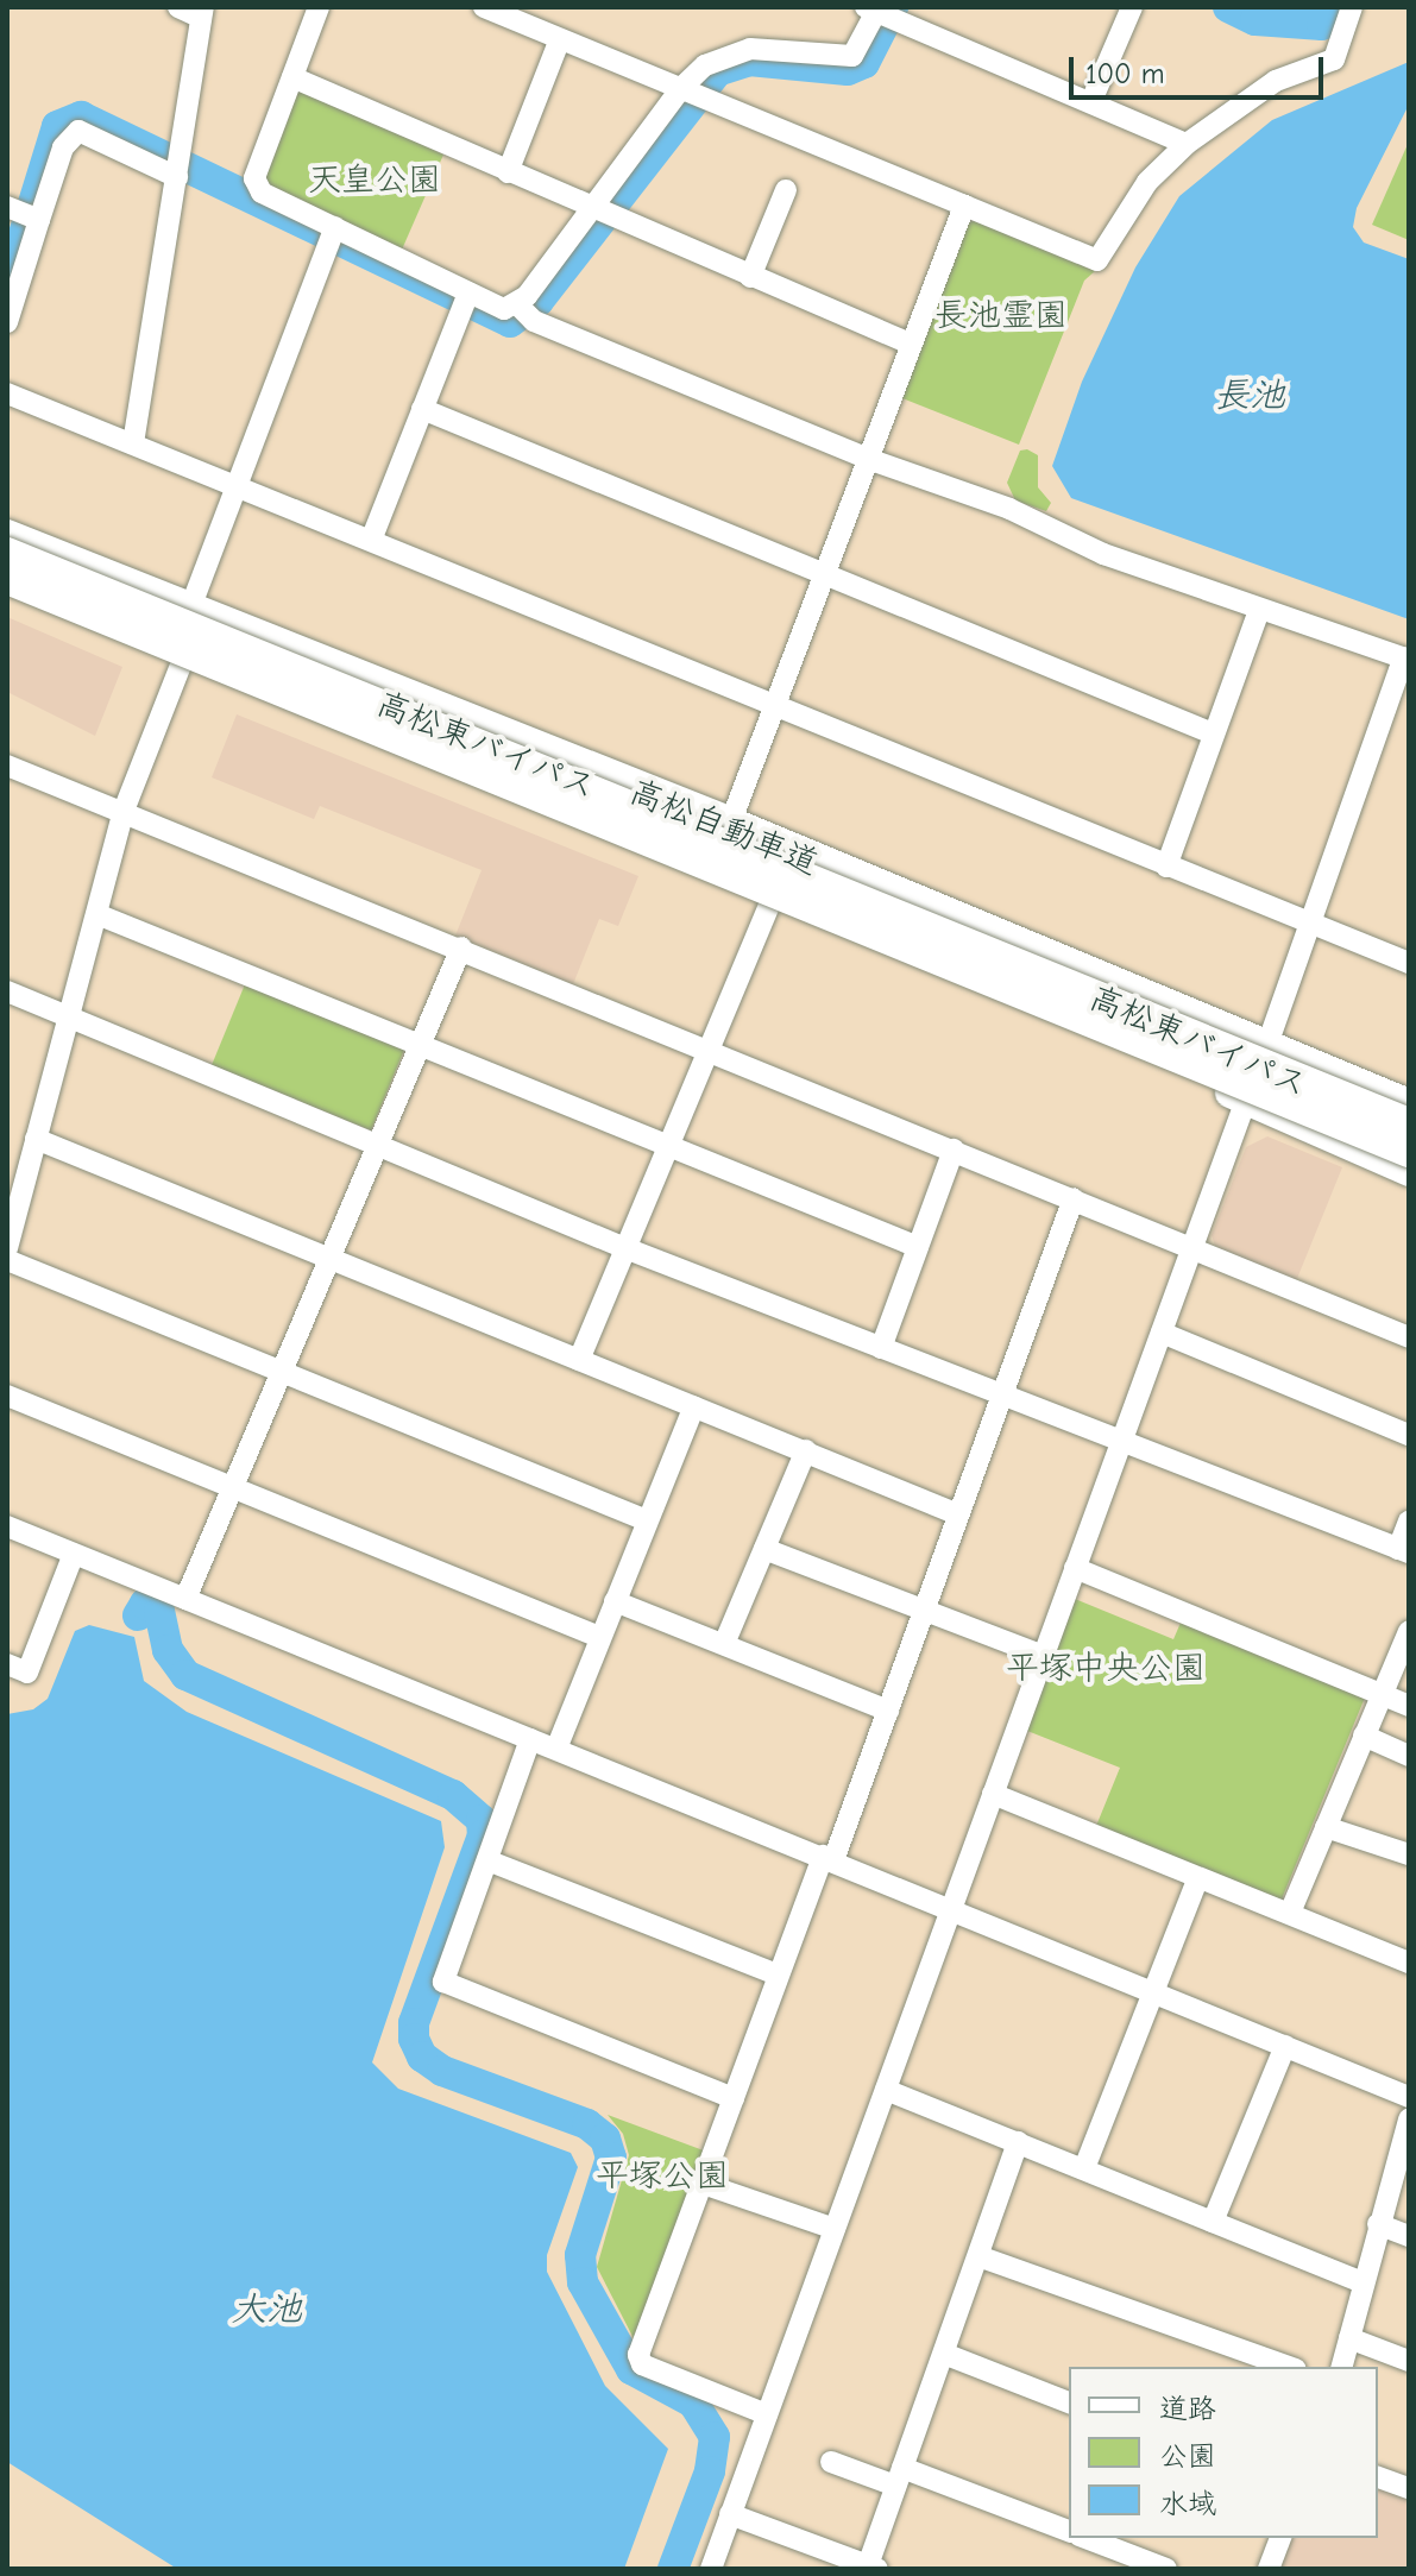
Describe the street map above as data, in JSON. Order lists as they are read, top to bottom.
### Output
{
  "streets": {
    "highway": ["高松東バイパス", "高松自動車道"]
  },
  "water": ["長池", "大池"],
  "parks": [
    "天皇公園",
    "長池霊園",
    "平塚中央公園",
    "平塚公園"
  ],
  "legend": ["道路", "公園", "水域"],
  "scale_bar": "100 m"
}
